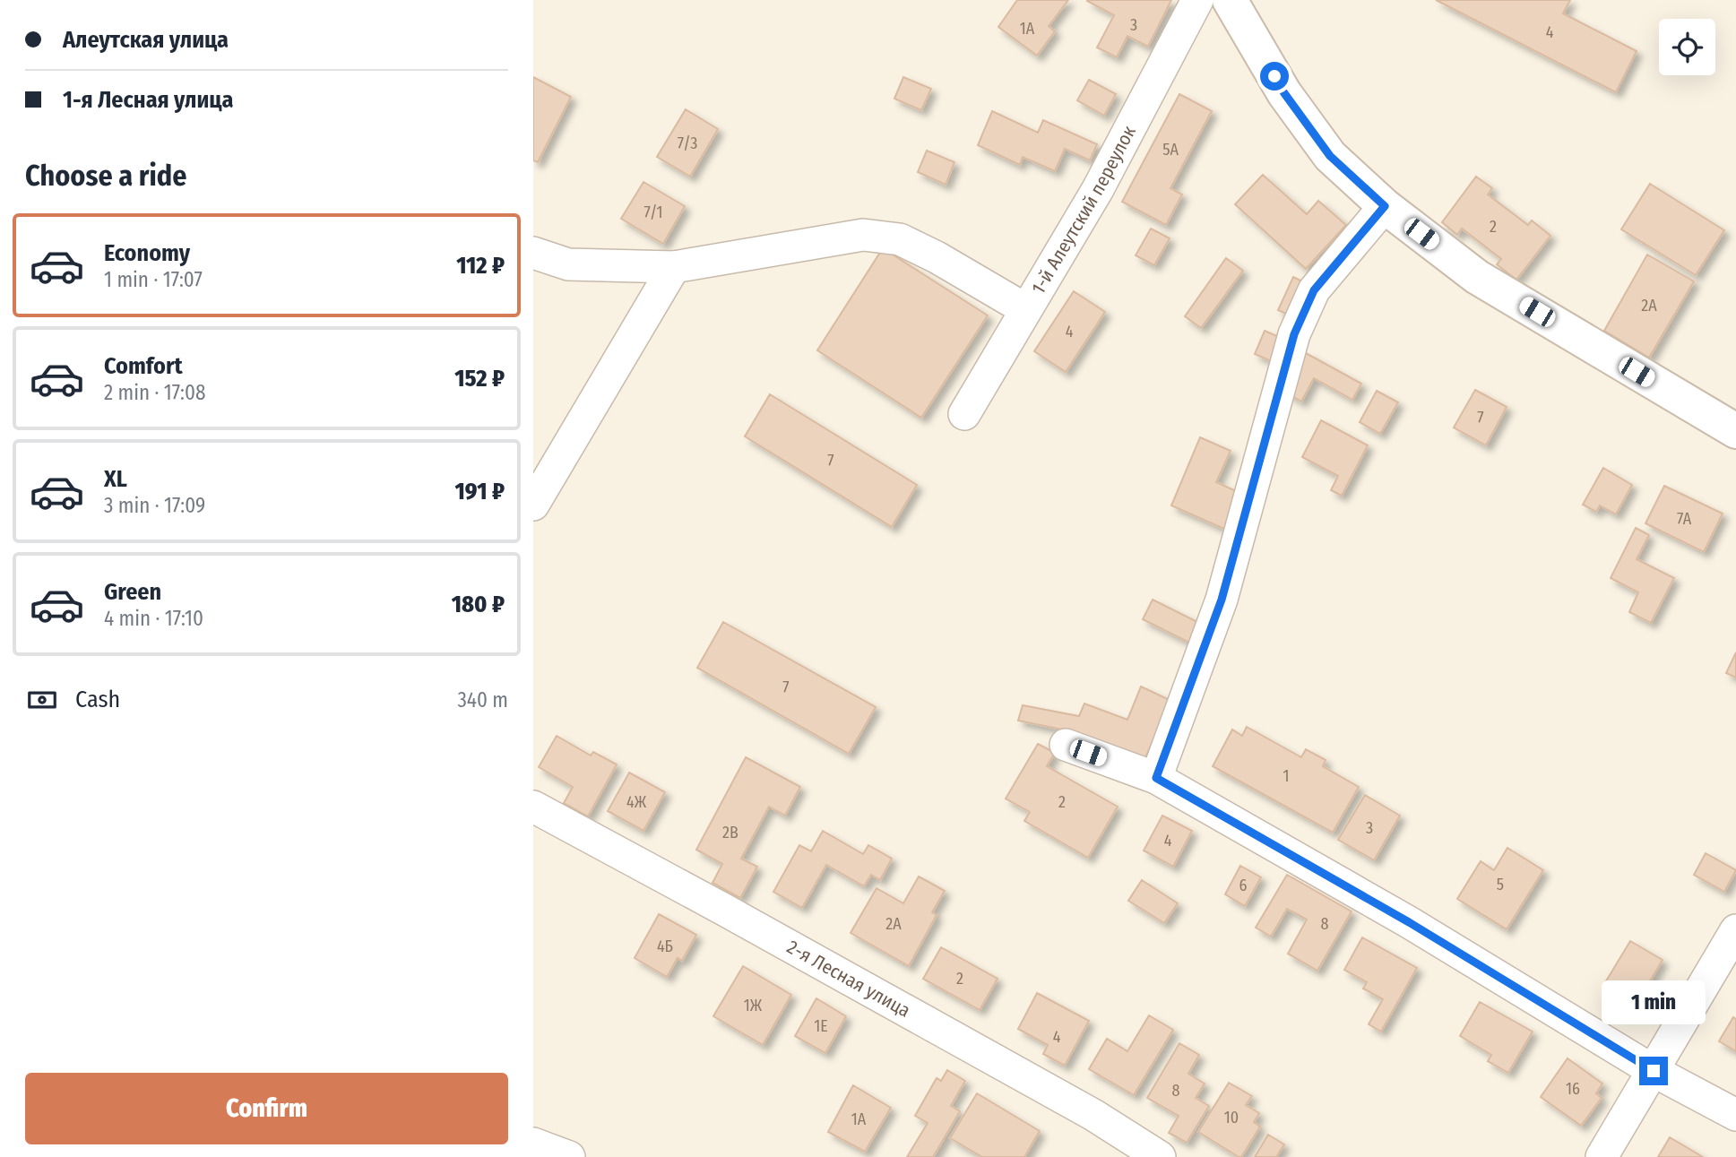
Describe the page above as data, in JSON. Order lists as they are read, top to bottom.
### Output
{
  "streets": {
    "street": ["1-й Алеутский переулок", "2-я Лесная улица"]
  },
  "house_numbers": [
    "3",
    "1А",
    "4",
    "7/3",
    "5А",
    "7/1",
    "2",
    "2А",
    "4",
    "7",
    "7",
    "7А",
    "7",
    "1",
    "4Ж",
    "2",
    "3",
    "2В",
    "4",
    "5",
    "6",
    "2А",
    "8",
    "4Б",
    "2",
    "1Ж",
    "1Е",
    "4",
    "16",
    "8",
    "10",
    "1А"
  ],
  "page": {
    "banner": ["Алеутская улица", "1-я Лесная улица"],
    "heading": "Choose a ride",
    "list": [
      {
        "name": "Economy",
        "note": "1 min · 17:07",
        "value": "112 ₽"
      },
      {
        "name": "Comfort",
        "note": "2 min · 17:08",
        "value": "152 ₽"
      },
      {
        "name": "XL",
        "note": "3 min · 17:09",
        "value": "191 ₽"
      },
      {
        "name": "Green",
        "note": "4 min · 17:10",
        "value": "180 ₽"
      }
    ],
    "pay": ["Cash", "340 m"],
    "bubble": "1 min",
    "buttons": "Confirm"
  }
}
